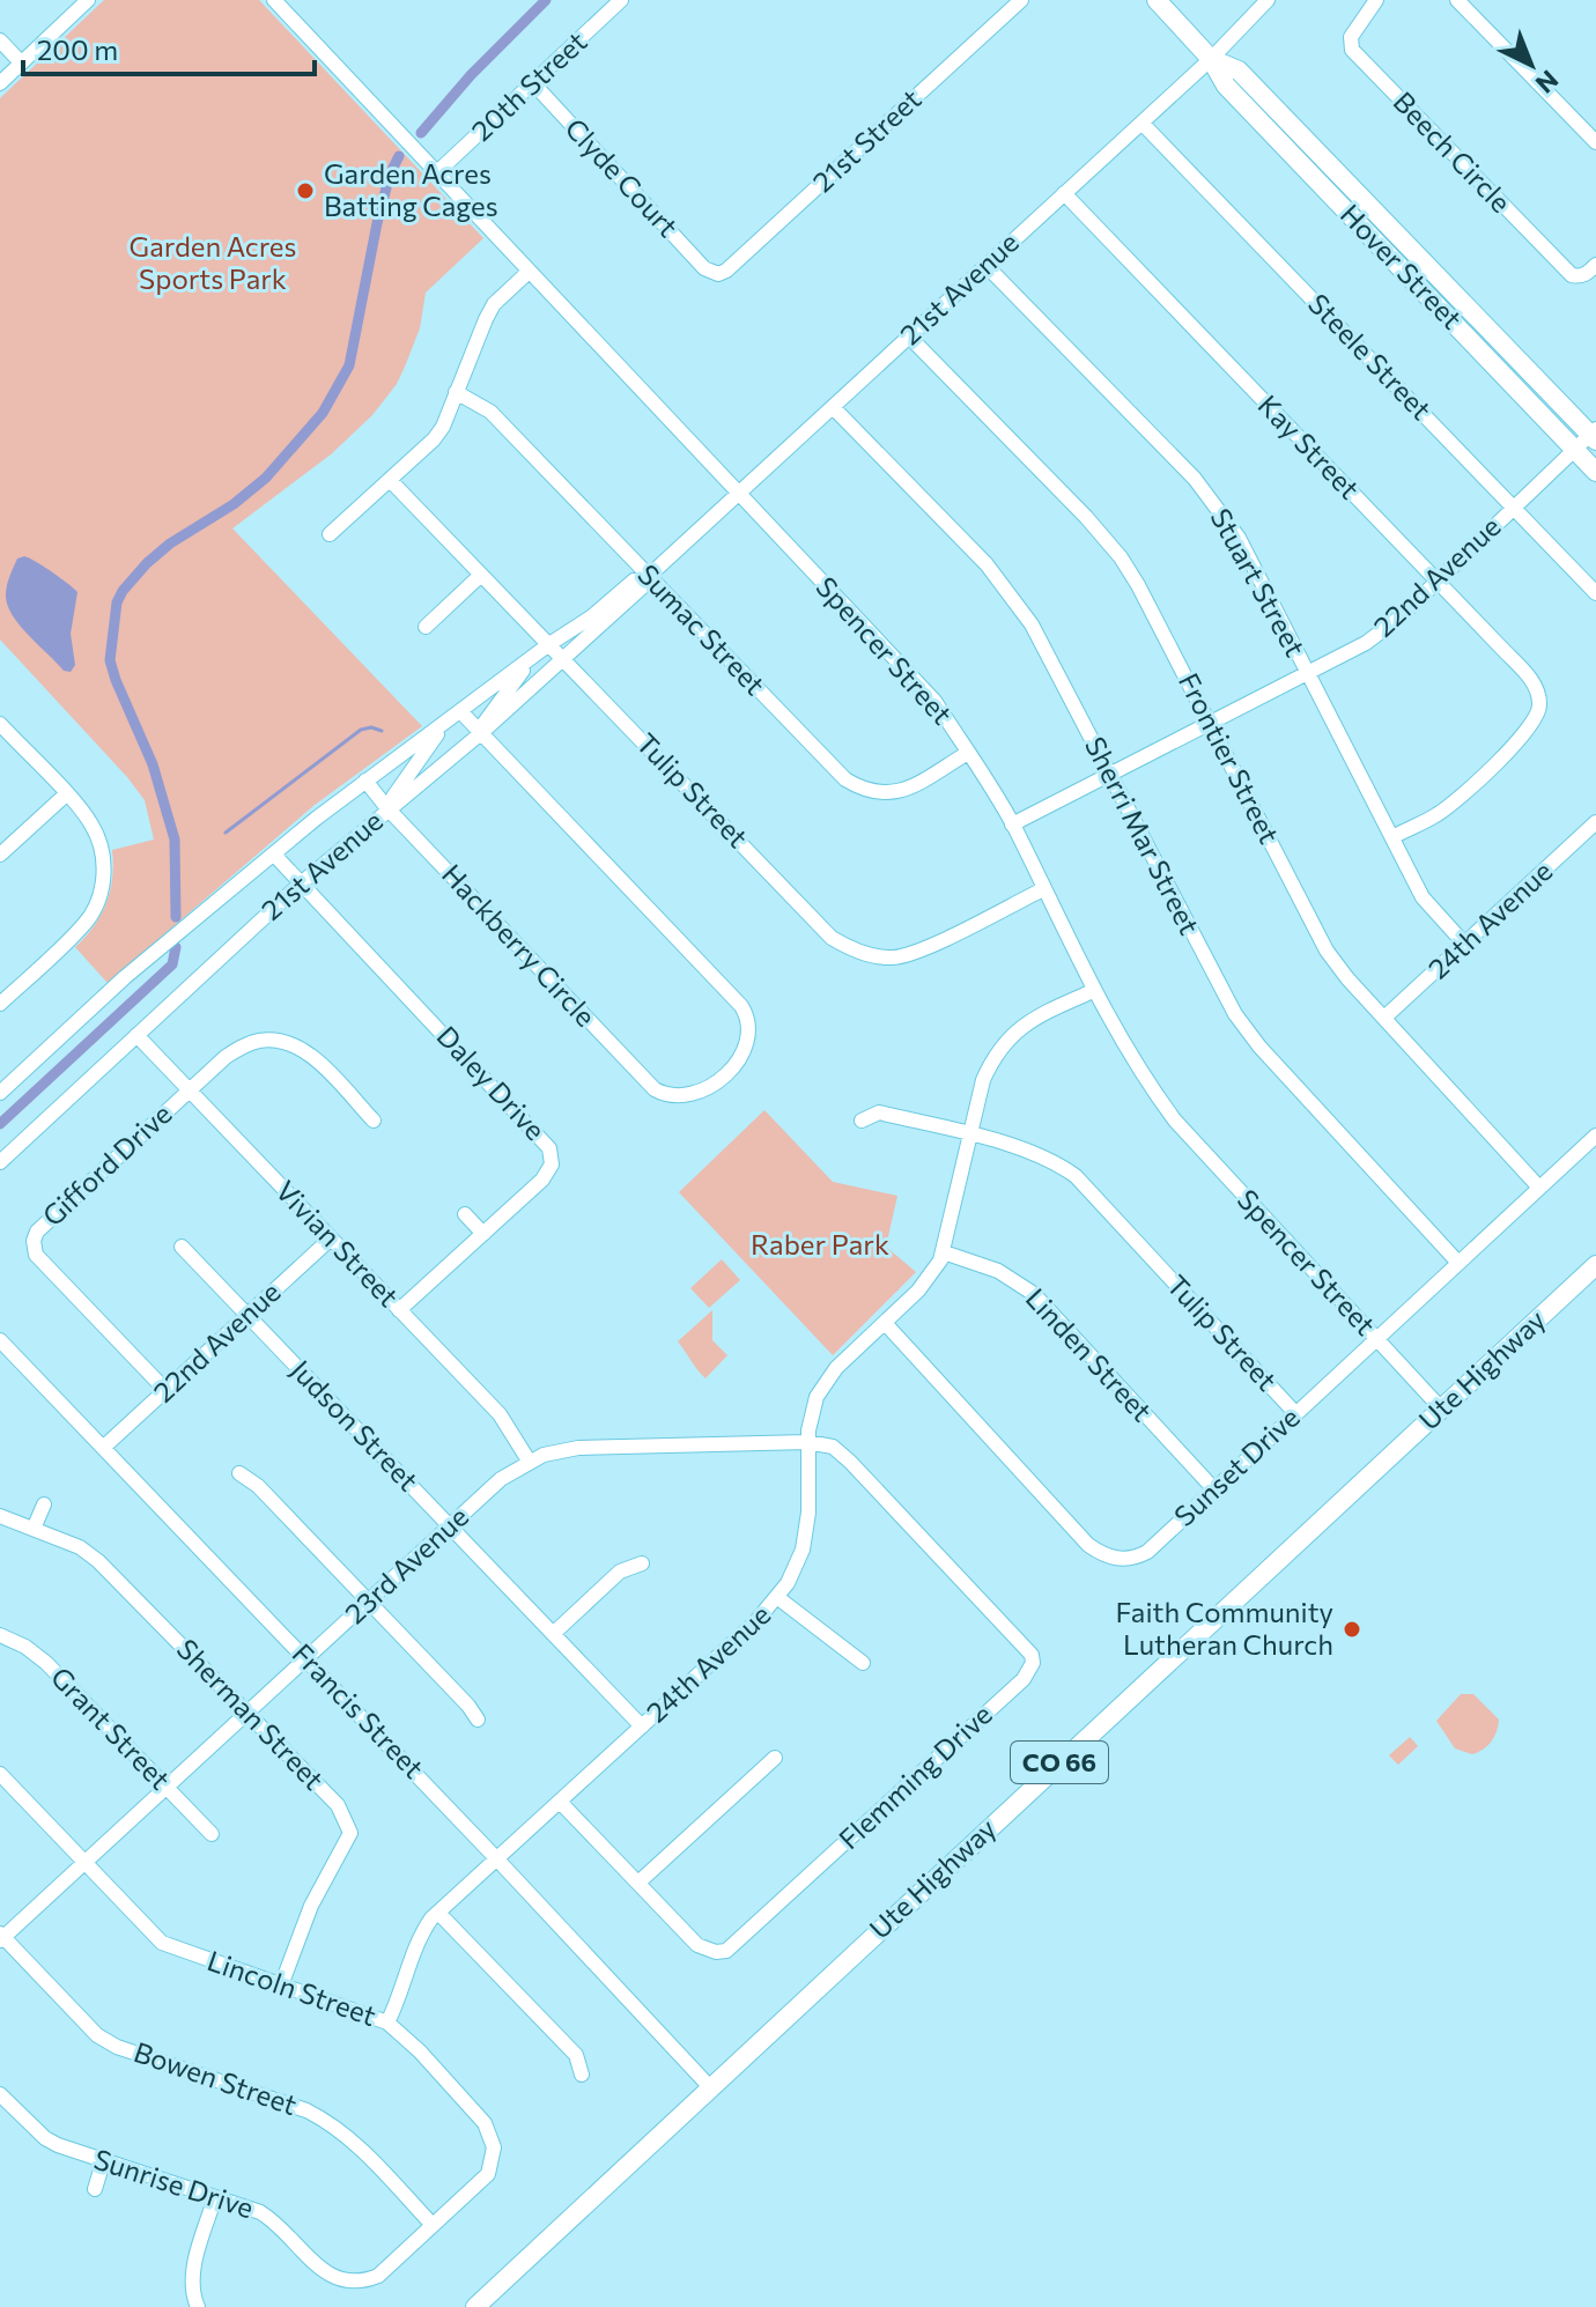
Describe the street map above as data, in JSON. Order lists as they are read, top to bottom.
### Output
{
  "streets": {
    "main road": ["Hover Street", "Ute Highway", "CO 66"],
    "street": [
      "20th Street",
      "21st Street",
      "Beech Circle",
      "Clyde Court",
      "21st Avenue",
      "Steele Street",
      "Kay Street",
      "22nd Avenue",
      "Stuart Street",
      "Sumac Street",
      "Spencer Street",
      "Frontier Street",
      "Tulip Street",
      "Sherri Mar Street",
      "24th Avenue",
      "Hackberry Circle",
      "Daley Drive",
      "Gifford Drive",
      "Vivian Street",
      "Linden Street",
      "Judson Street",
      "Sunset Drive",
      "23rd Avenue",
      "Francis Street",
      "Sherman Street",
      "Grant Street",
      "Flemming Drive",
      "Lincoln Street",
      "Bowen Street",
      "Sunrise Drive"
    ]
  },
  "crossings": [
    ["20th Street", "Clyde Court"],
    ["20th Street", "Spencer Street"],
    ["21st Street", "Clyde Court"],
    ["Hover Street", "21st Avenue"],
    ["Hover Street", "22nd Avenue"],
    ["21st Avenue", "Steele Street"],
    ["21st Avenue", "Kay Street"],
    ["21st Avenue", "Stuart Street"],
    ["21st Avenue", "Sumac Street"],
    ["21st Avenue", "Spencer Street"],
    ["21st Avenue", "Frontier Street"],
    ["21st Avenue", "Tulip Street"],
    ["21st Avenue", "Sherri Mar Street"],
    ["21st Avenue", "Hackberry Circle"],
    ["21st Avenue", "Daley Drive"],
    ["21st Avenue", "Vivian Street"],
    ["Steele Street", "22nd Avenue"],
    ["Kay Street", "22nd Avenue"],
    ["Kay Street", "Stuart Street"],
    ["22nd Avenue", "Stuart Street"],
    ["22nd Avenue", "Spencer Street"],
    ["22nd Avenue", "Frontier Street"],
    ["22nd Avenue", "Sherri Mar Street"],
    ["22nd Avenue", "Gifford Drive"],
    ["22nd Avenue", "Vivian Street"],
    ["22nd Avenue", "Judson Street"],
    ["22nd Avenue", "Francis Street"],
    ["Stuart Street", "24th Avenue"],
    ["Sumac Street", "Spencer Street"],
    ["Spencer Street", "Tulip Street"],
    ["Spencer Street", "24th Avenue"],
    ["Spencer Street", "Ute Highway"],
    ["Spencer Street", "Sunset Drive"],
    ["Frontier Street", "24th Avenue"],
    ["Frontier Street", "Sunset Drive"],
    ["Tulip Street", "24th Avenue"],
    ["Tulip Street", "Sunset Drive"],
    ["Sherri Mar Street", "Sunset Drive"],
    ["24th Avenue", "Linden Street"],
    ["24th Avenue", "Judson Street"],
    ["24th Avenue", "Sunset Drive"],
    ["24th Avenue", "23rd Avenue"],
    ["24th Avenue", "Francis Street"],
    ["24th Avenue", "Flemming Drive"],
    ["24th Avenue", "Lincoln Street"],
    ["Daley Drive", "Vivian Street"],
    ["Gifford Drive", "Vivian Street"],
    ["Vivian Street", "23rd Avenue"],
    ["Linden Street", "Sunset Drive"],
    ["Ute Highway", "Francis Street"],
    ["Judson Street", "23rd Avenue"],
    ["23rd Avenue", "Francis Street"],
    ["23rd Avenue", "Sherman Street"],
    ["23rd Avenue", "Grant Street"],
    ["23rd Avenue", "Flemming Drive"],
    ["23rd Avenue", "Lincoln Street"],
    ["23rd Avenue", "Bowen Street"],
    ["Sherman Street", "Lincoln Street"],
    ["Lincoln Street", "Bowen Street"],
    ["Lincoln Street", "Sunrise Drive"],
    ["Bowen Street", "Sunrise Drive"]
  ],
  "parks": ["Garden Acres Sports Park", "Raber Park"],
  "places": ["Garden Acres Batting Cages", "Faith Community Lutheran Church"],
  "scale_bar": "200 m",
  "north": "bottom right"
}
